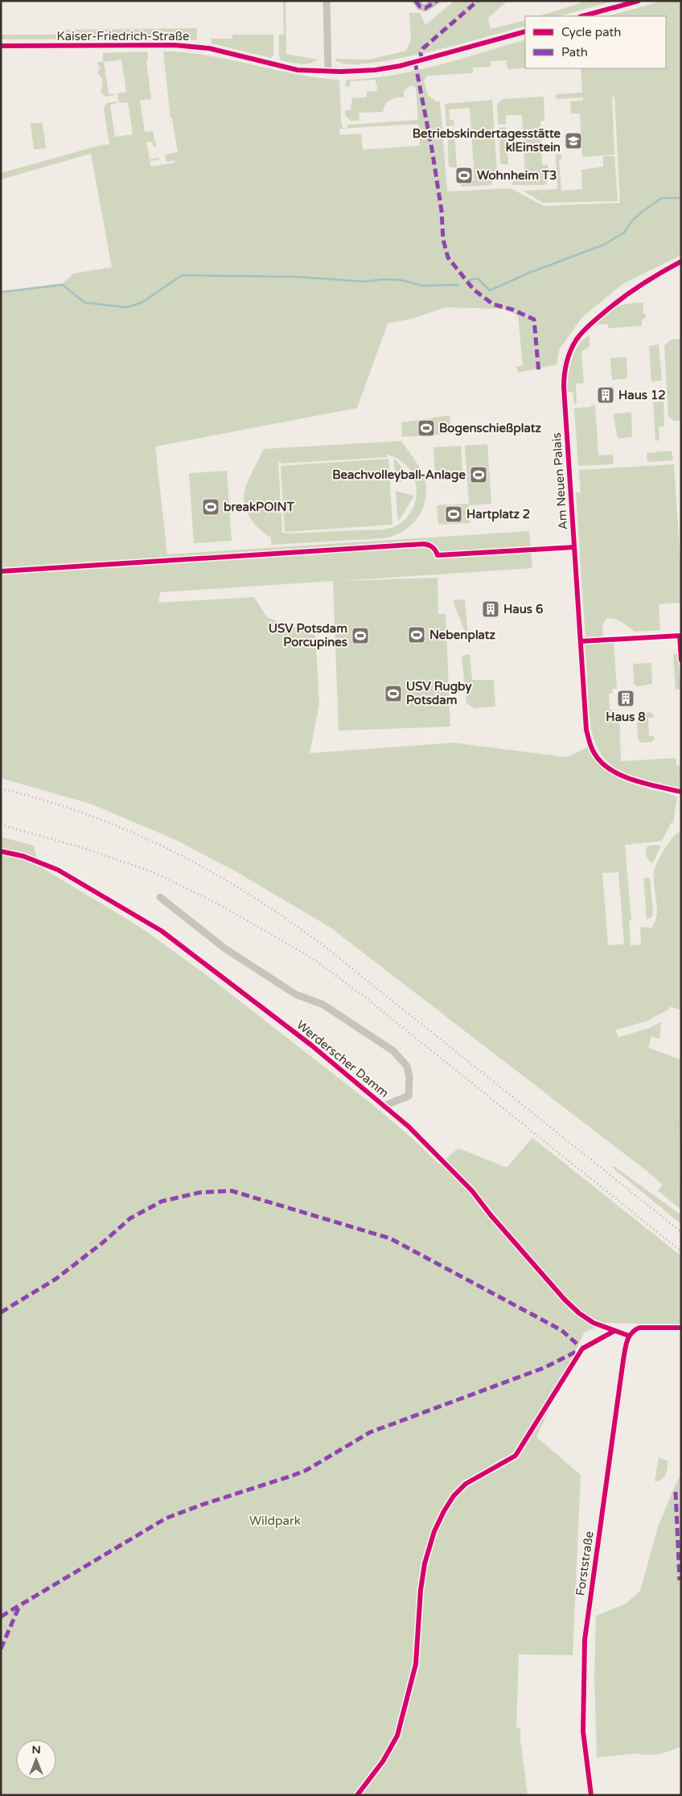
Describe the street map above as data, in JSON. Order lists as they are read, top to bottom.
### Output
{
  "streets": {
    "street": [
      "Kaiser-Friedrich-Straße",
      "Am Neuen Palais",
      "Werderscher Damm",
      "Forststraße"
    ]
  },
  "crossings": [
    ["Werderscher Damm", "Forststraße"]
  ],
  "parks": ["Wildpark"],
  "places": {
    "school or university": ["Betriebskindertagesstätte klEinstein"],
    "sports": [
      "Wohnheim T3",
      "Bogenschießplatz",
      "Beachvolleyball-Anlage",
      "breakPOINT",
      "Hartplatz 2",
      "Nebenplatz",
      "USV Potsdam Porcupines",
      "USV Rugby Potsdam"
    ],
    "building": ["Haus 12", "Haus 6", "Haus 8"]
  },
  "legend": ["Cycle path", "Path"],
  "north": "top"
}
